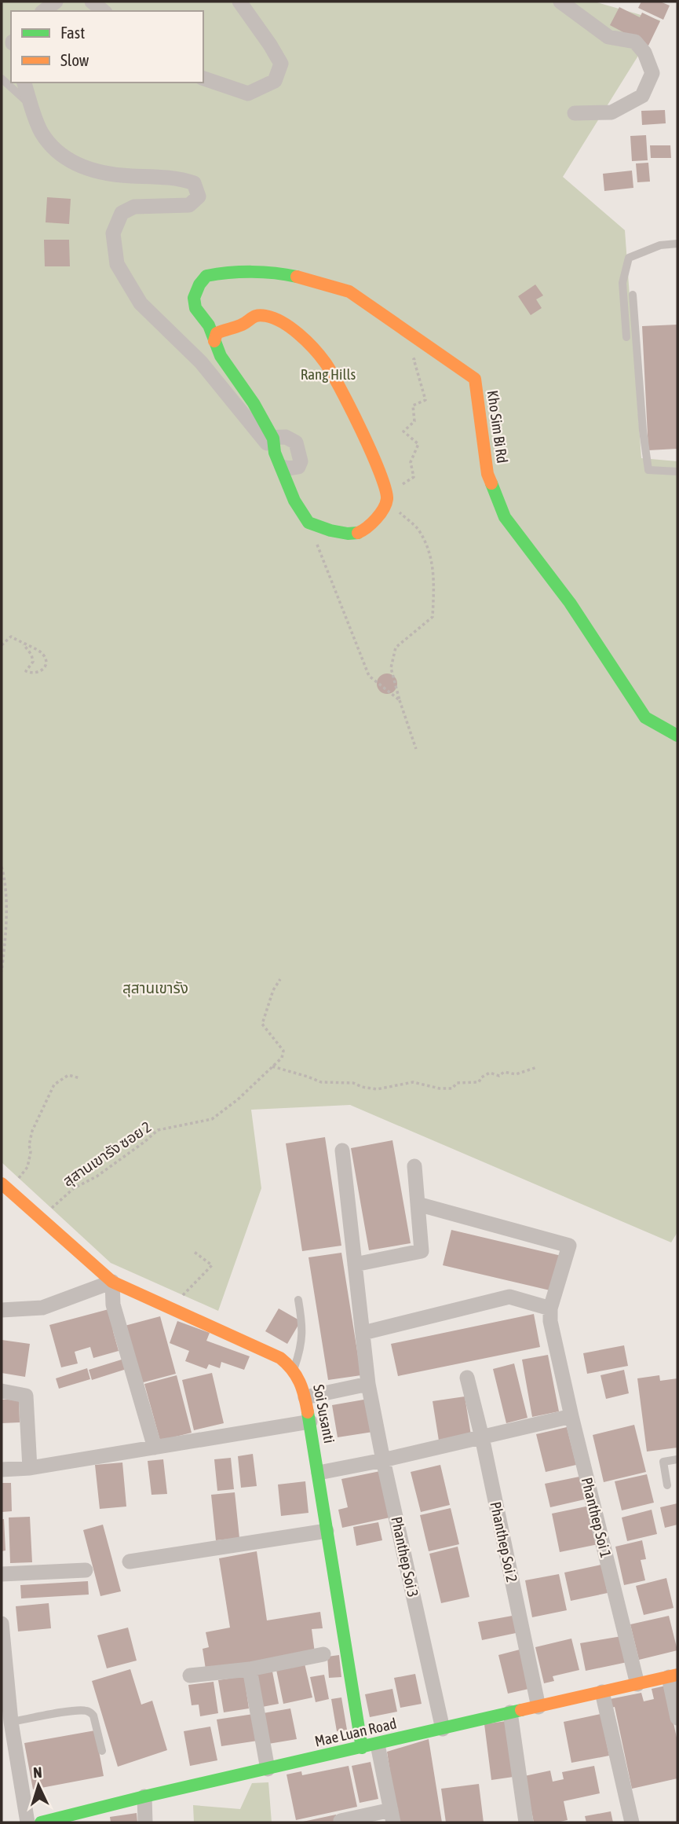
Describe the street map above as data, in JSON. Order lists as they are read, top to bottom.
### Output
{
  "streets": {
    "street": [
      "Kho Sim Bi Rd",
      "Soi Susanti",
      "Phanthep Soi 1",
      "Phanthep Soi 2",
      "Phanthep Soi 3",
      "Mae Luan Road"
    ],
    "path": ["สุสานเขารัง ซอย 2"]
  },
  "crossings": [
    ["Soi Susanti", "Mae Luan Road"],
    ["Phanthep Soi 1", "Mae Luan Road"],
    ["Phanthep Soi 2", "Mae Luan Road"],
    ["Phanthep Soi 3", "Mae Luan Road"]
  ],
  "parks": ["Rang Hills", "สุสานเขารัง"],
  "legend": ["Fast", "Slow"],
  "north": "top"
}
